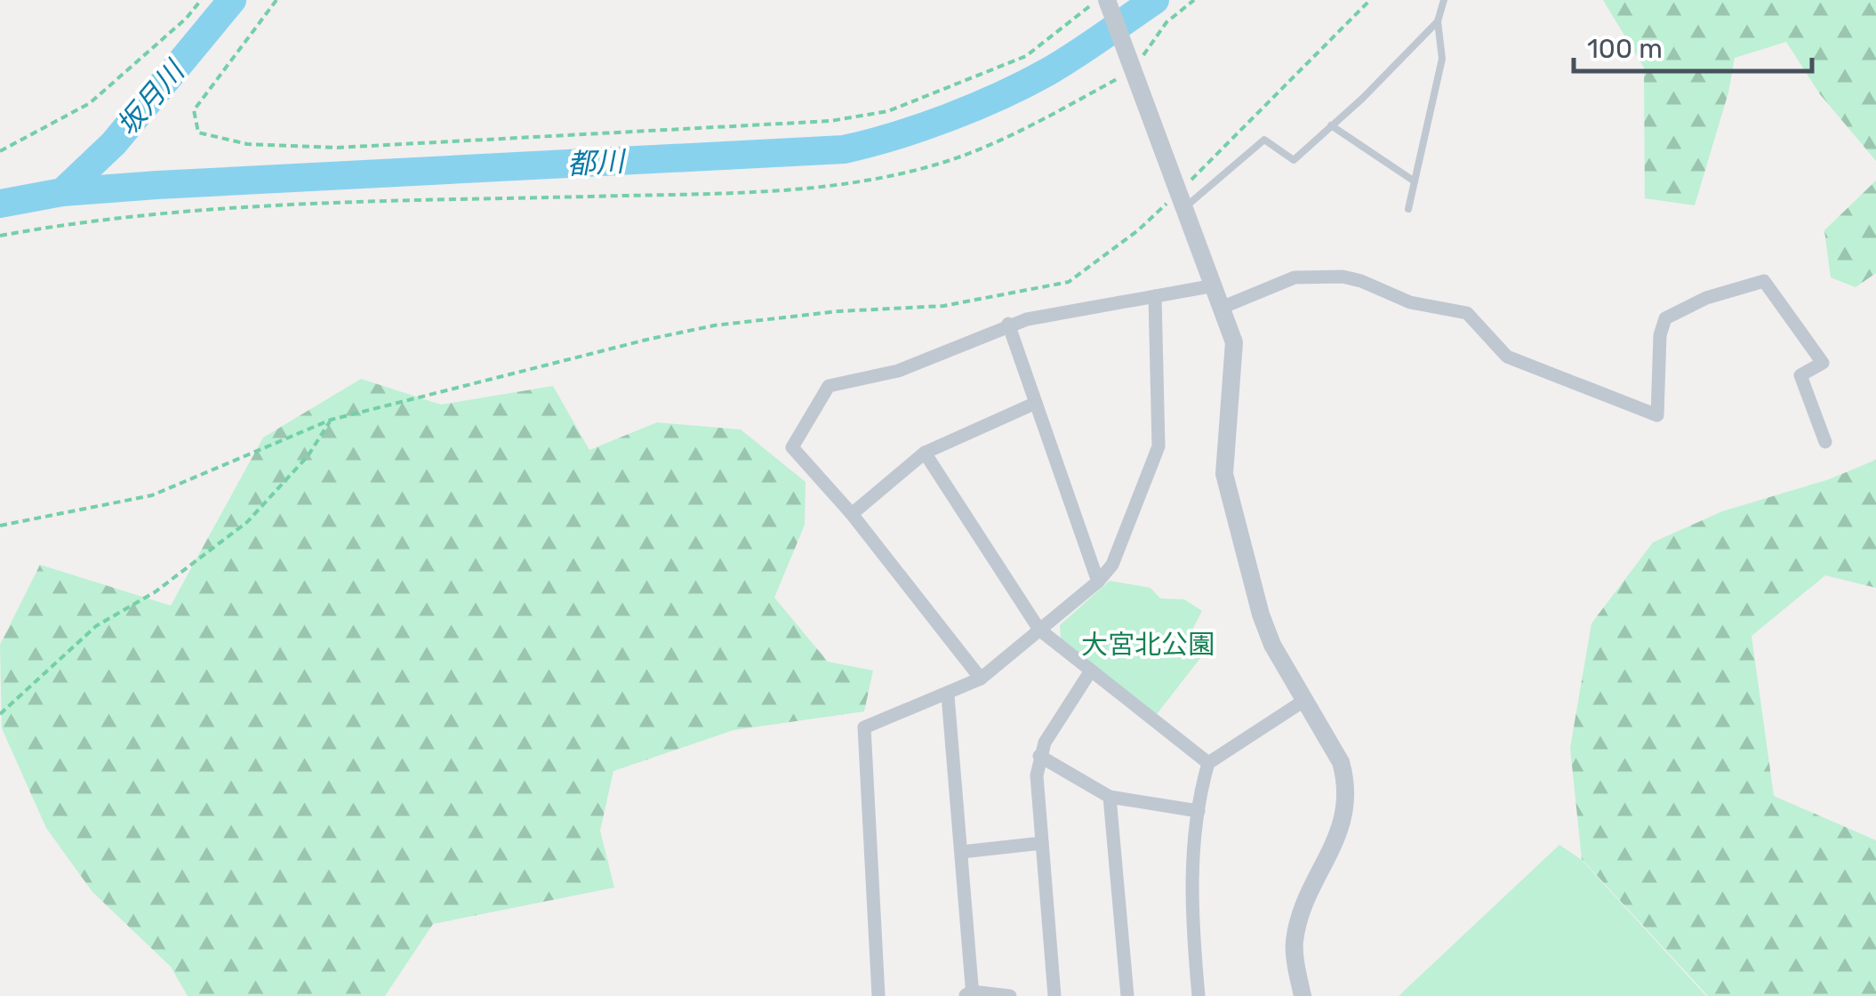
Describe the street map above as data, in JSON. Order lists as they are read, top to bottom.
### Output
{
  "water": ["坂月川", "都川"],
  "parks": ["大宮北公園"],
  "scale_bar": "100 m"
}
